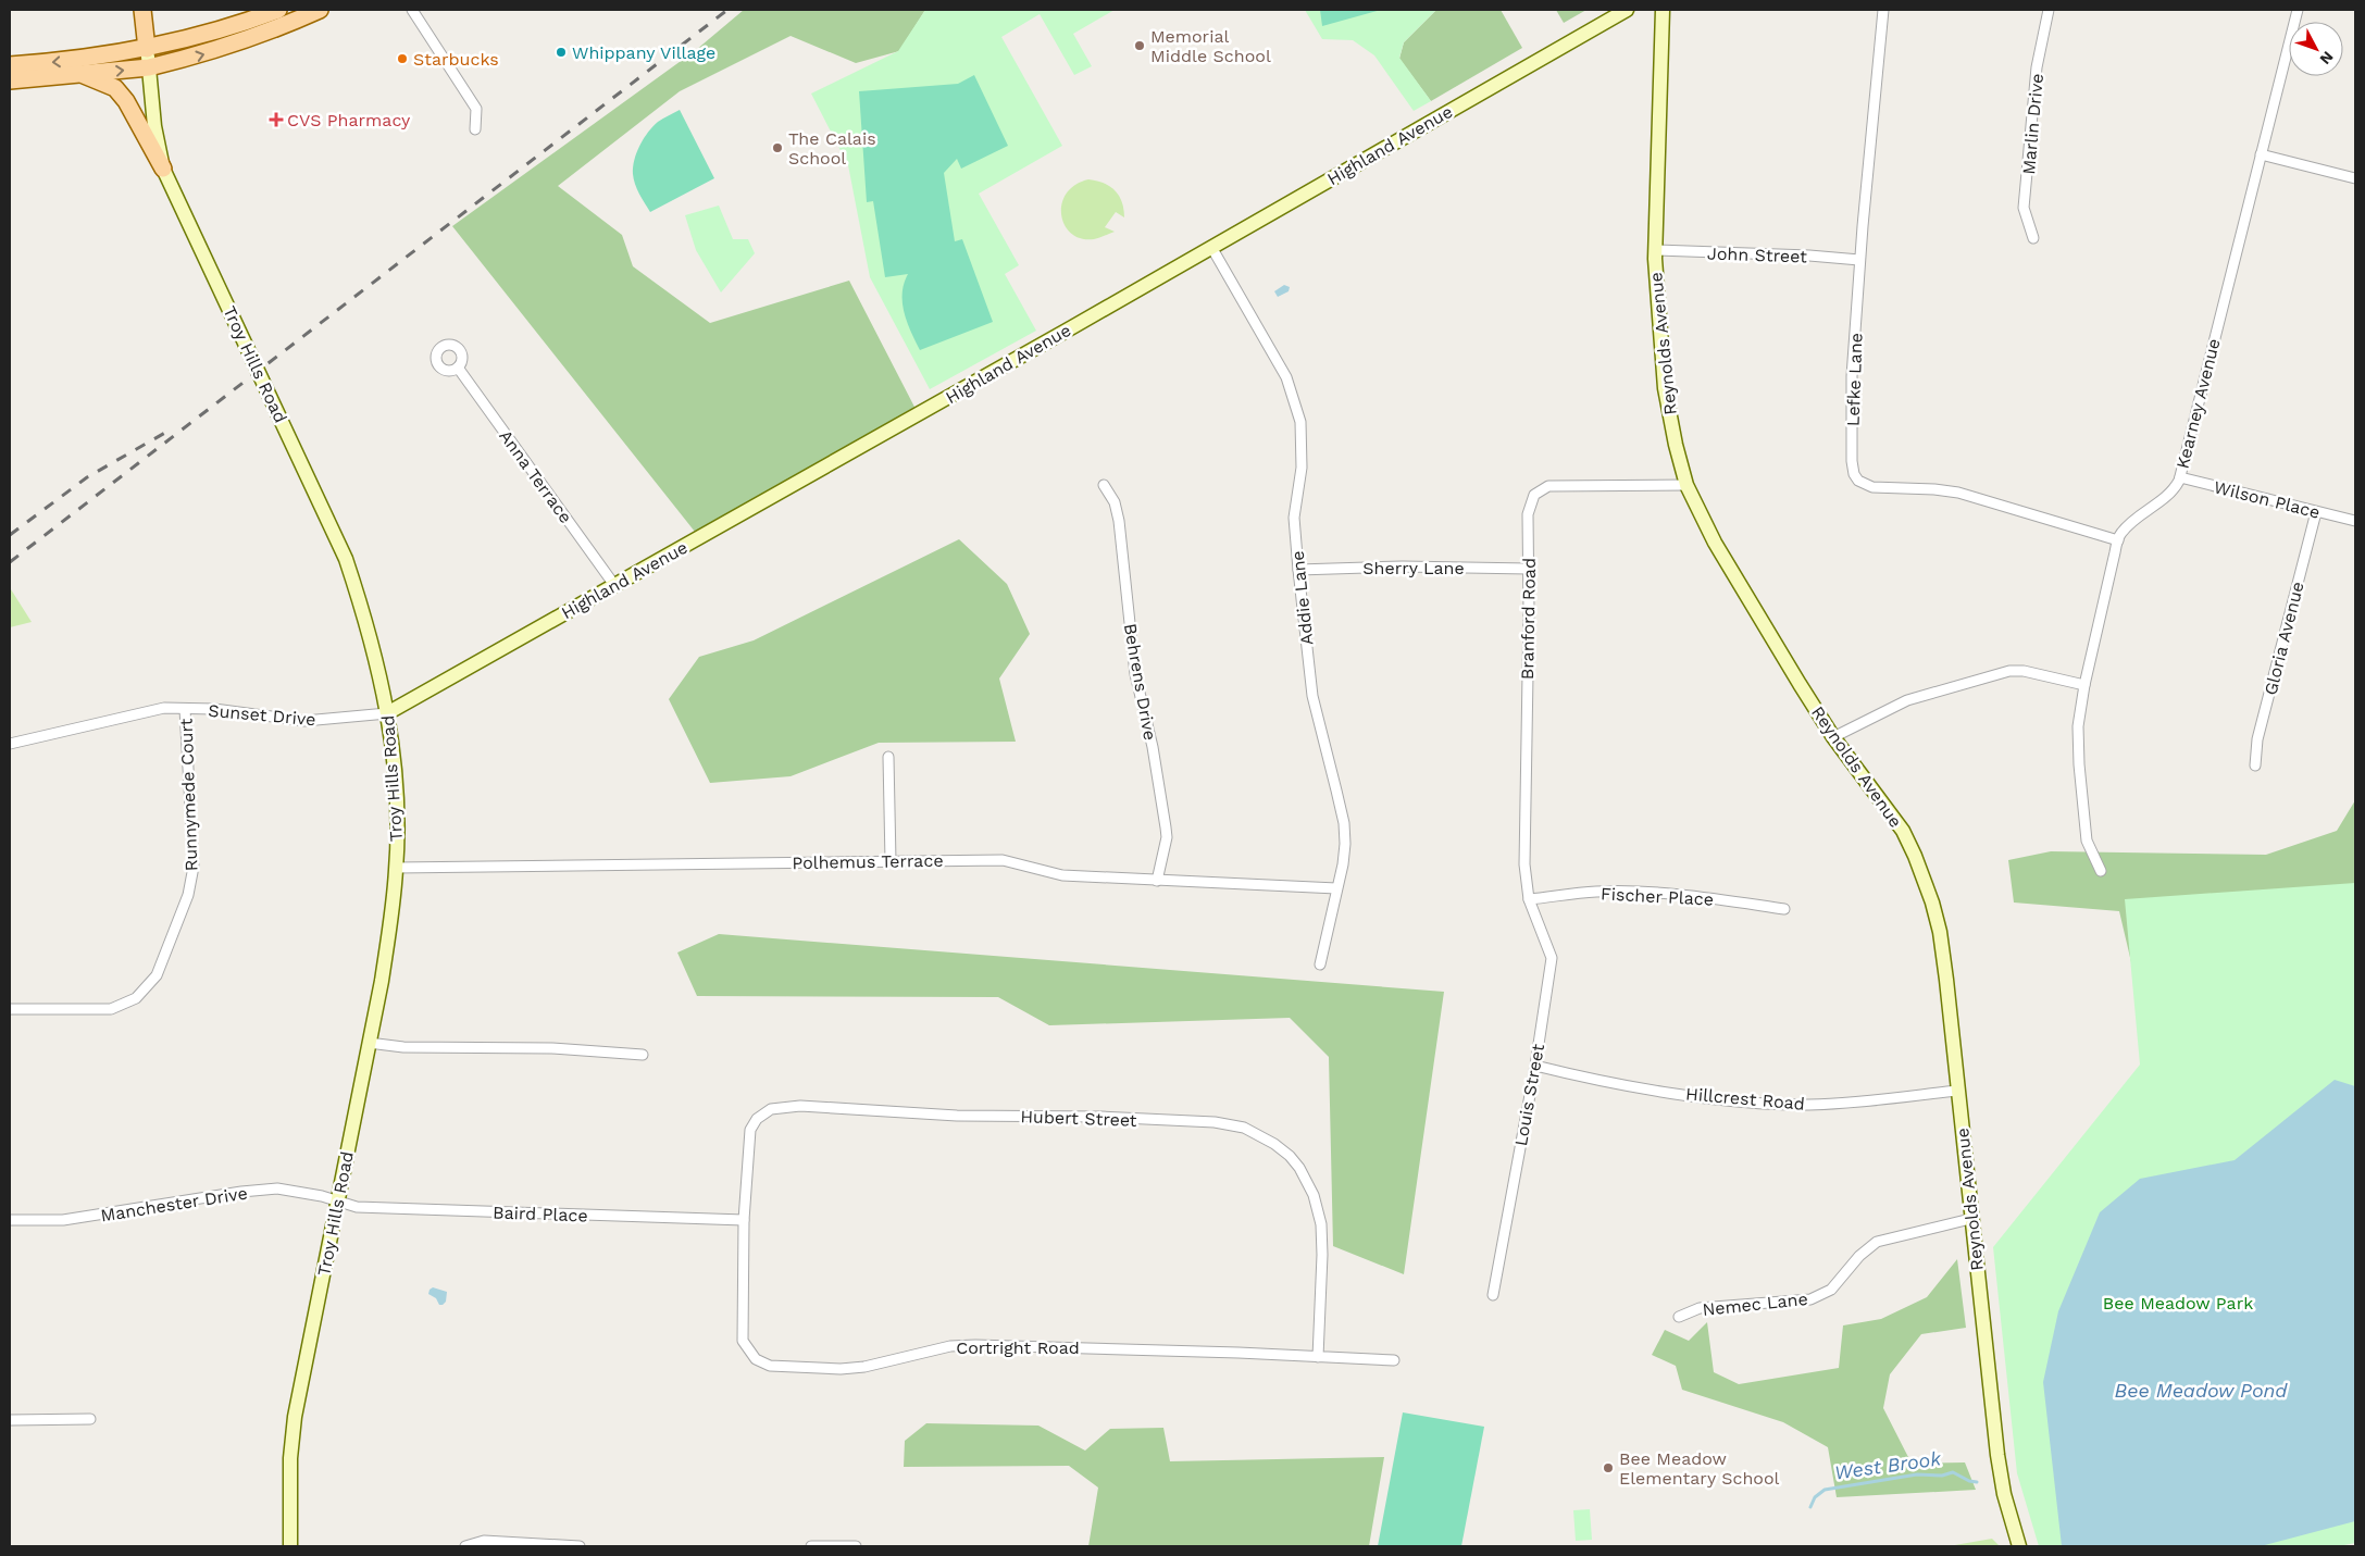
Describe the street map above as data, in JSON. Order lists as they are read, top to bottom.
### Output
{
  "streets": {
    "street": [
      "Marlin Drive",
      "Highland Avenue",
      "John Street",
      "Reynolds Avenue",
      "Troy Hills Road",
      "Lefke Lane",
      "Kearney Avenue",
      "Anna Terrace",
      "Wilson Place",
      "Sherry Lane",
      "Addie Lane",
      "Branford Road",
      "Gloria Avenue",
      "Behrens Drive",
      "Sunset Drive",
      "Runnymede Court",
      "Polhemus Terrace",
      "Fischer Place",
      "Louis Street",
      "Hillcrest Road",
      "Hubert Street",
      "Manchester Drive",
      "Baird Place",
      "Nemec Lane",
      "Cortright Road"
    ]
  },
  "crossings": [
    ["Highland Avenue", "Troy Hills Road"],
    ["Highland Avenue", "Anna Terrace"],
    ["Highland Avenue", "Addie Lane"],
    ["Highland Avenue", "Sunset Drive"],
    ["John Street", "Reynolds Avenue"],
    ["John Street", "Lefke Lane"],
    ["Reynolds Avenue", "Branford Road"],
    ["Reynolds Avenue", "Hillcrest Road"],
    ["Reynolds Avenue", "Nemec Lane"],
    ["Troy Hills Road", "Sunset Drive"],
    ["Troy Hills Road", "Polhemus Terrace"],
    ["Troy Hills Road", "Manchester Drive"],
    ["Troy Hills Road", "Baird Place"],
    ["Lefke Lane", "Kearney Avenue"],
    ["Kearney Avenue", "Wilson Place"],
    ["Wilson Place", "Gloria Avenue"],
    ["Sherry Lane", "Addie Lane"],
    ["Sherry Lane", "Branford Road"],
    ["Addie Lane", "Polhemus Terrace"],
    ["Branford Road", "Fischer Place"],
    ["Branford Road", "Louis Street"],
    ["Behrens Drive", "Polhemus Terrace"],
    ["Sunset Drive", "Runnymede Court"],
    ["Fischer Place", "Louis Street"],
    ["Louis Street", "Hillcrest Road"],
    ["Hubert Street", "Baird Place"],
    ["Hubert Street", "Cortright Road"],
    ["Manchester Drive", "Baird Place"],
    ["Baird Place", "Cortright Road"]
  ],
  "water": ["Bee Meadow Pond", "West Brook"],
  "parks": ["Bee Meadow Park"],
  "places": {
    "other": [
      "Memorial Middle School",
      "Whippany Village",
      "Starbucks",
      "The Calais School",
      "Bee Meadow Elementary School"
    ],
    "health": ["CVS Pharmacy"]
  },
  "north": "bottom right"
}
